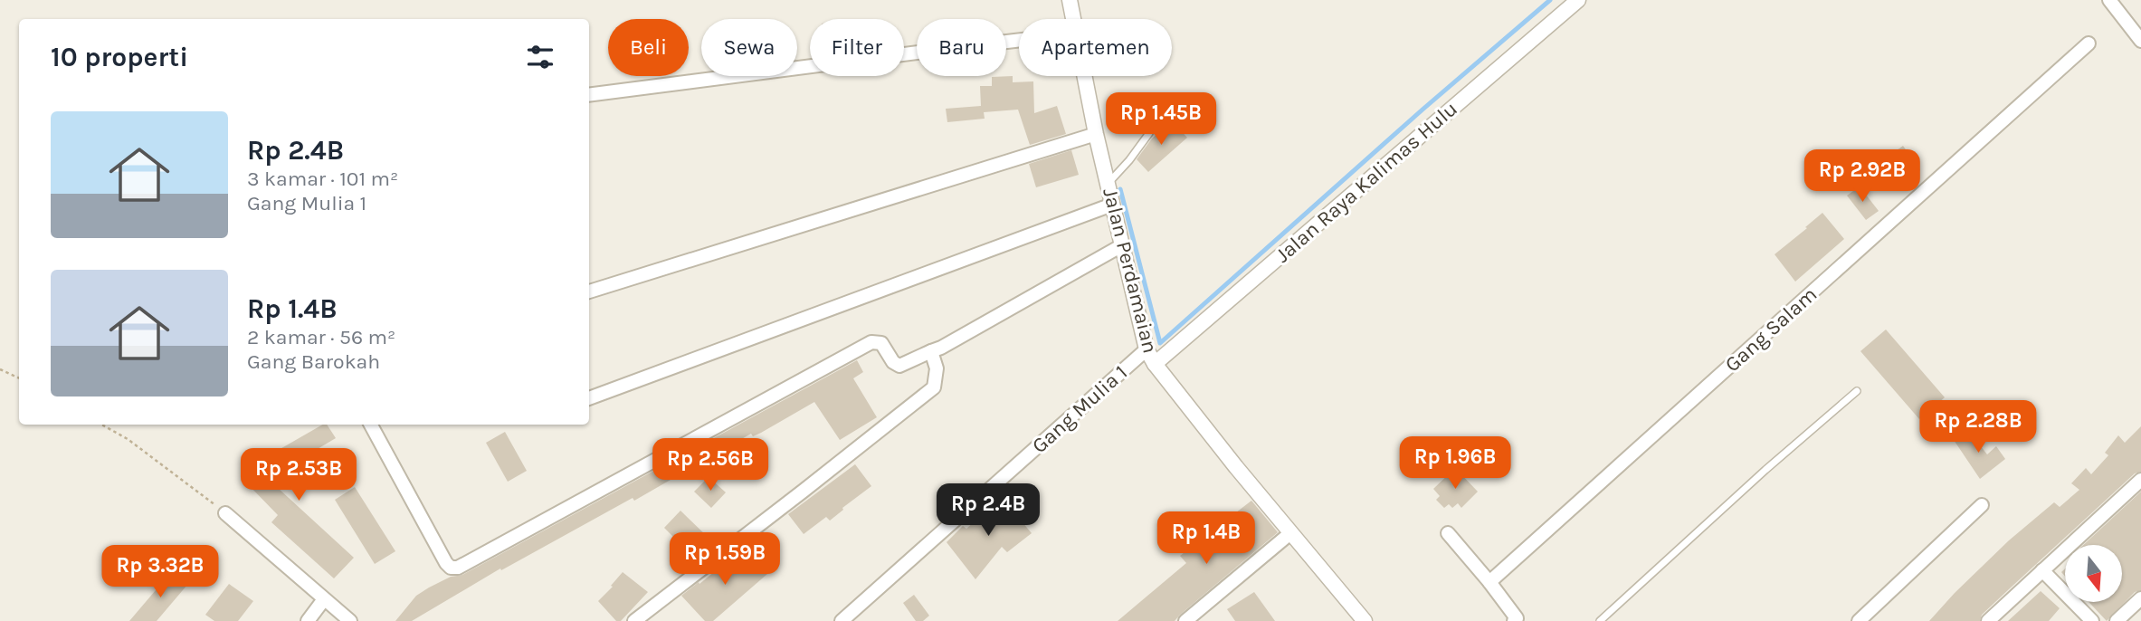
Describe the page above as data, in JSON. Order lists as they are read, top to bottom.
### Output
{
  "streets": {
    "street": [
      "Jalan Raya Kalimas Hulu",
      "Jalan Perdamaian",
      "Gang Salam",
      "Gang Mulia 1"
    ]
  },
  "crossings": [
    ["Jalan Raya Kalimas Hulu", "Jalan Perdamaian"],
    ["Jalan Perdamaian", "Gang Mulia 1"]
  ],
  "north": "bottom",
  "page": {
    "chip": [
      "Beli",
      "Sewa",
      "Filter",
      "Baru",
      "Apartemen"
    ],
    "heading": "10 properti",
    "price": [
      "Rp 1.45B",
      "Rp 2.92B",
      "Rp 2.28B",
      "Rp 1.96B",
      "Rp 2.56B",
      "Rp 2.53B",
      "Rp 2.4B",
      "Rp 1.4B",
      "Rp 1.59B",
      "Rp 3.32B"
    ],
    "list": [
      {
        "name": "Rp 2.4B",
        "note": "3 kamar · 101 m² · Gang Mulia 1"
      },
      {
        "name": "Rp 1.4B",
        "note": "2 kamar · 56 m² · Gang Barokah"
      }
    ]
  }
}
